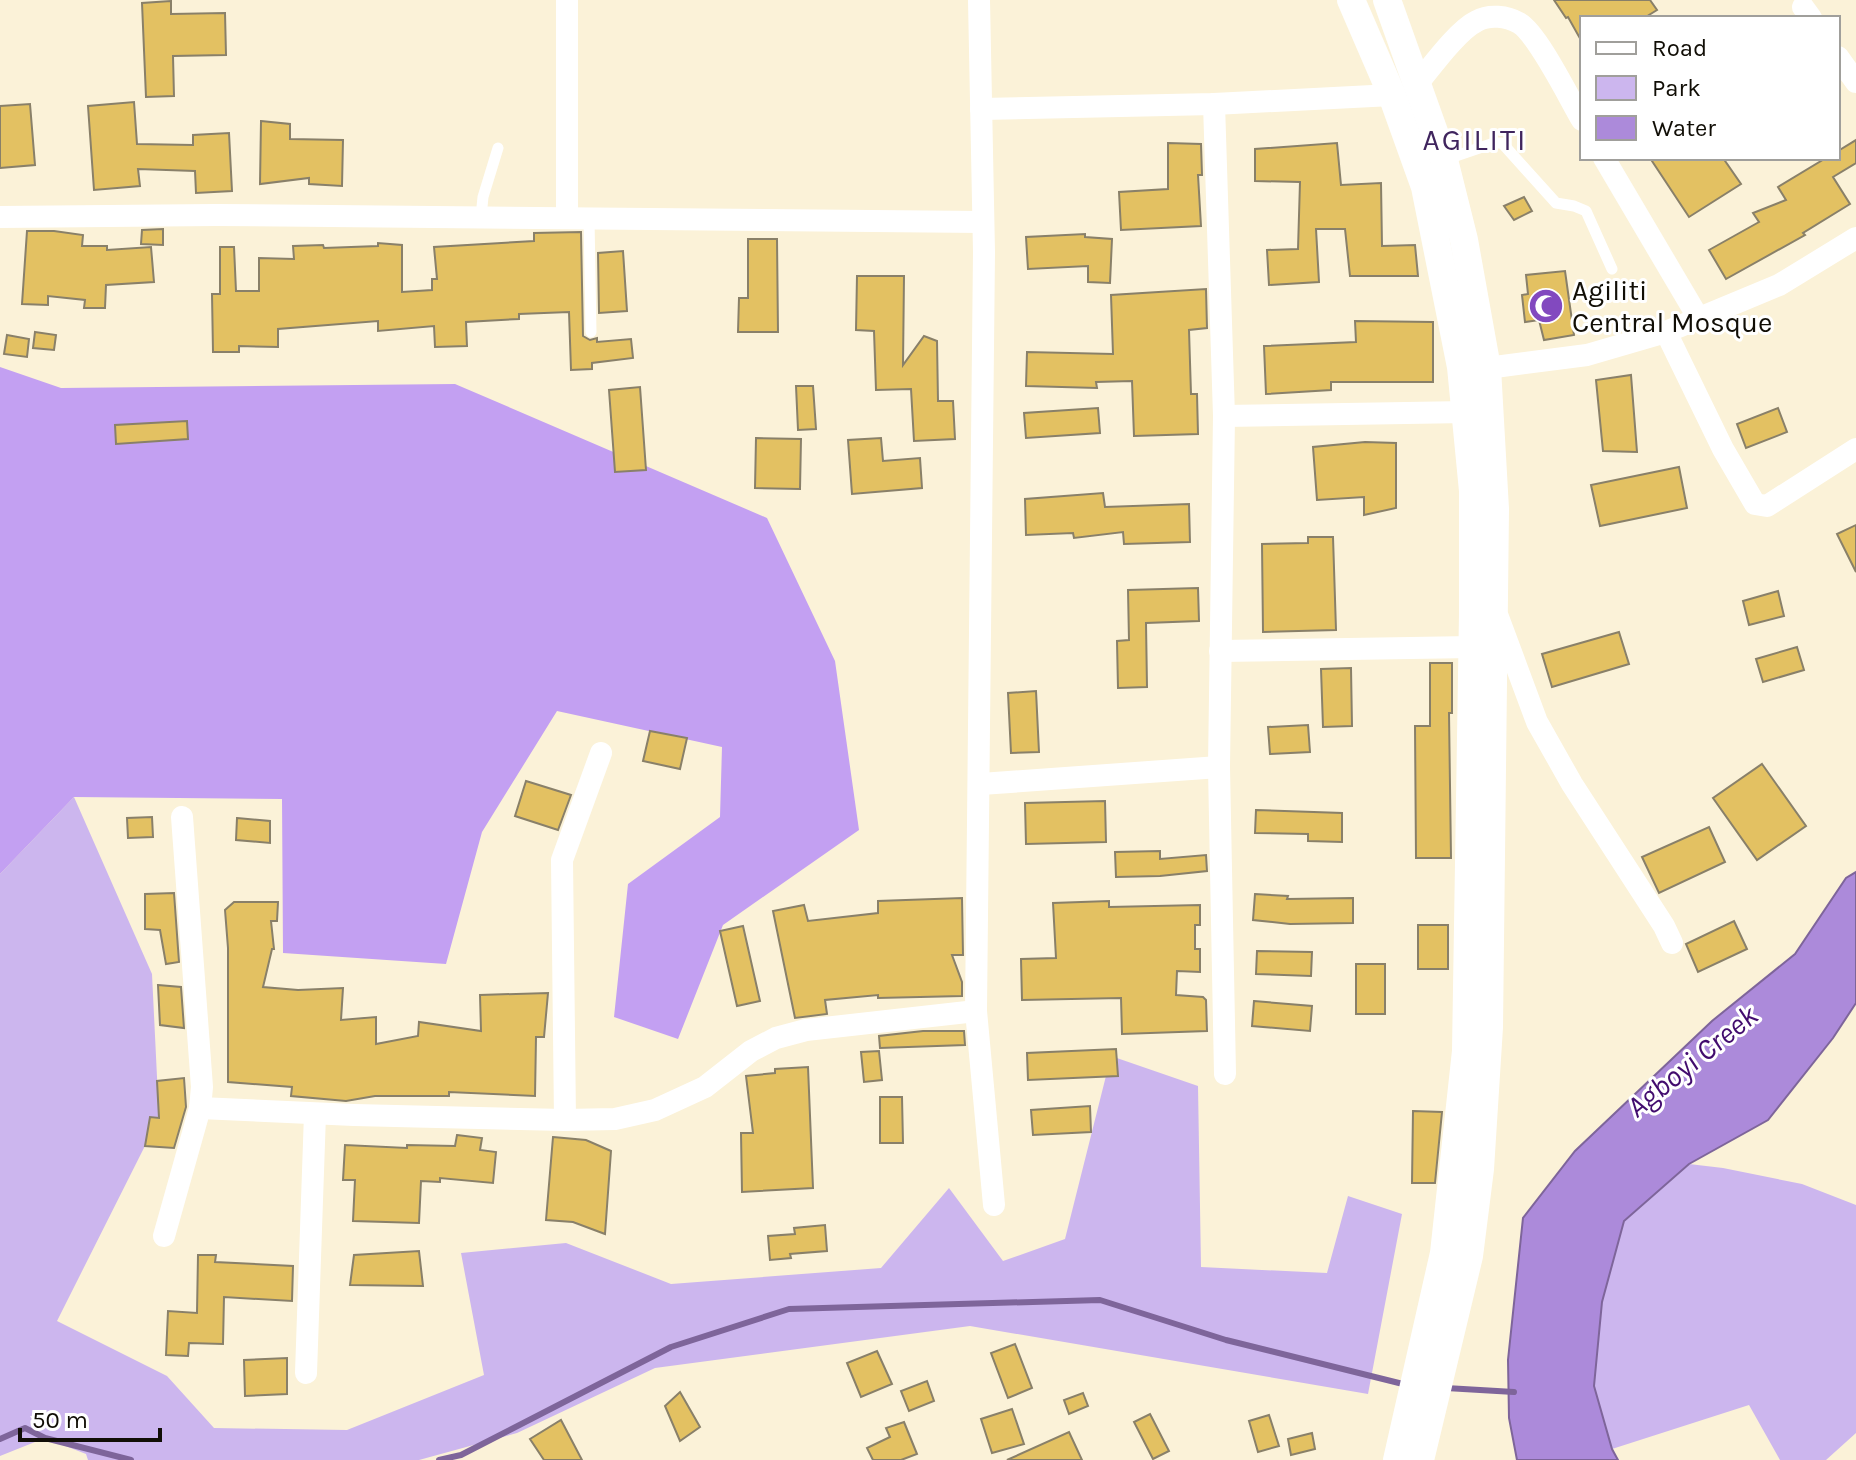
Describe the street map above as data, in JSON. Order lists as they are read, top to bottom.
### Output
{
  "districts": ["AGILITI"],
  "water": ["Agboyi Creek"],
  "places": {
    "mosque": ["Agiliti Central Mosque"]
  },
  "legend": ["Road", "Park", "Water"],
  "scale_bar": "50 m"
}
